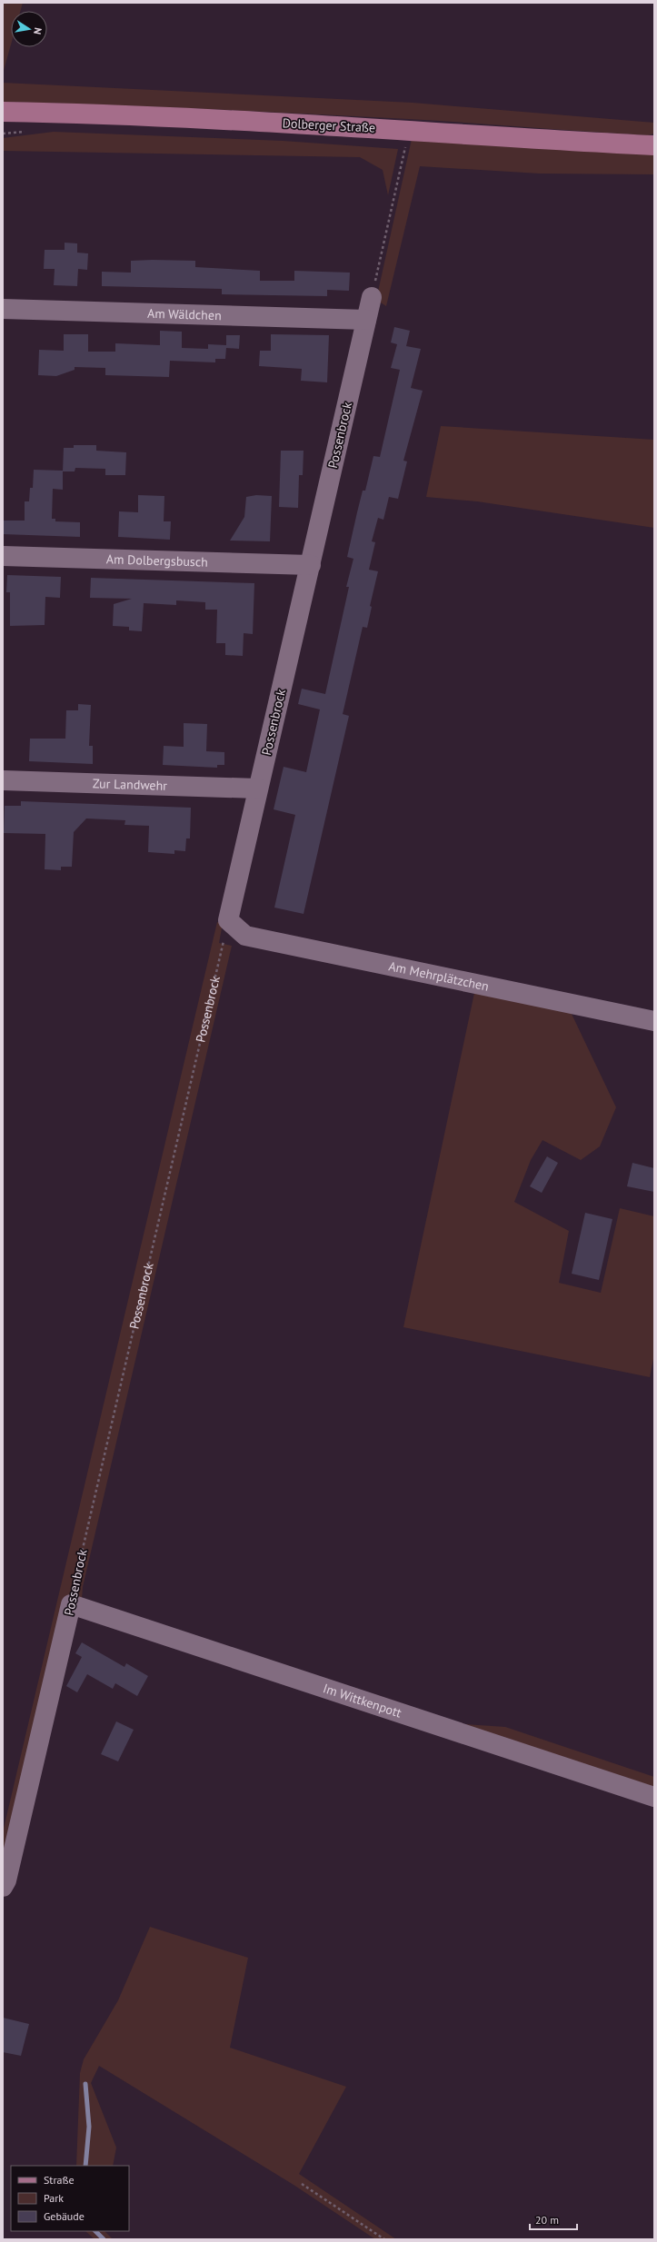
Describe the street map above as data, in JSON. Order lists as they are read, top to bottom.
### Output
{
  "streets": {
    "main road": ["Dolberger Straße"],
    "street": [
      "Am Wäldchen",
      "Possenbrock",
      "Am Dolbergsbusch",
      "Zur Landwehr",
      "Am Mehrplätzchen",
      "Im Wittkenpott"
    ]
  },
  "crossings": [
    ["Am Wäldchen", "Possenbrock"],
    ["Possenbrock", "Am Dolbergsbusch"],
    ["Possenbrock", "Zur Landwehr"],
    ["Possenbrock", "Am Mehrplätzchen"],
    ["Possenbrock", "Im Wittkenpott"]
  ],
  "legend": ["Straße", "Park", "Gebäude"],
  "scale_bar": "20 m",
  "north": "right"
}
